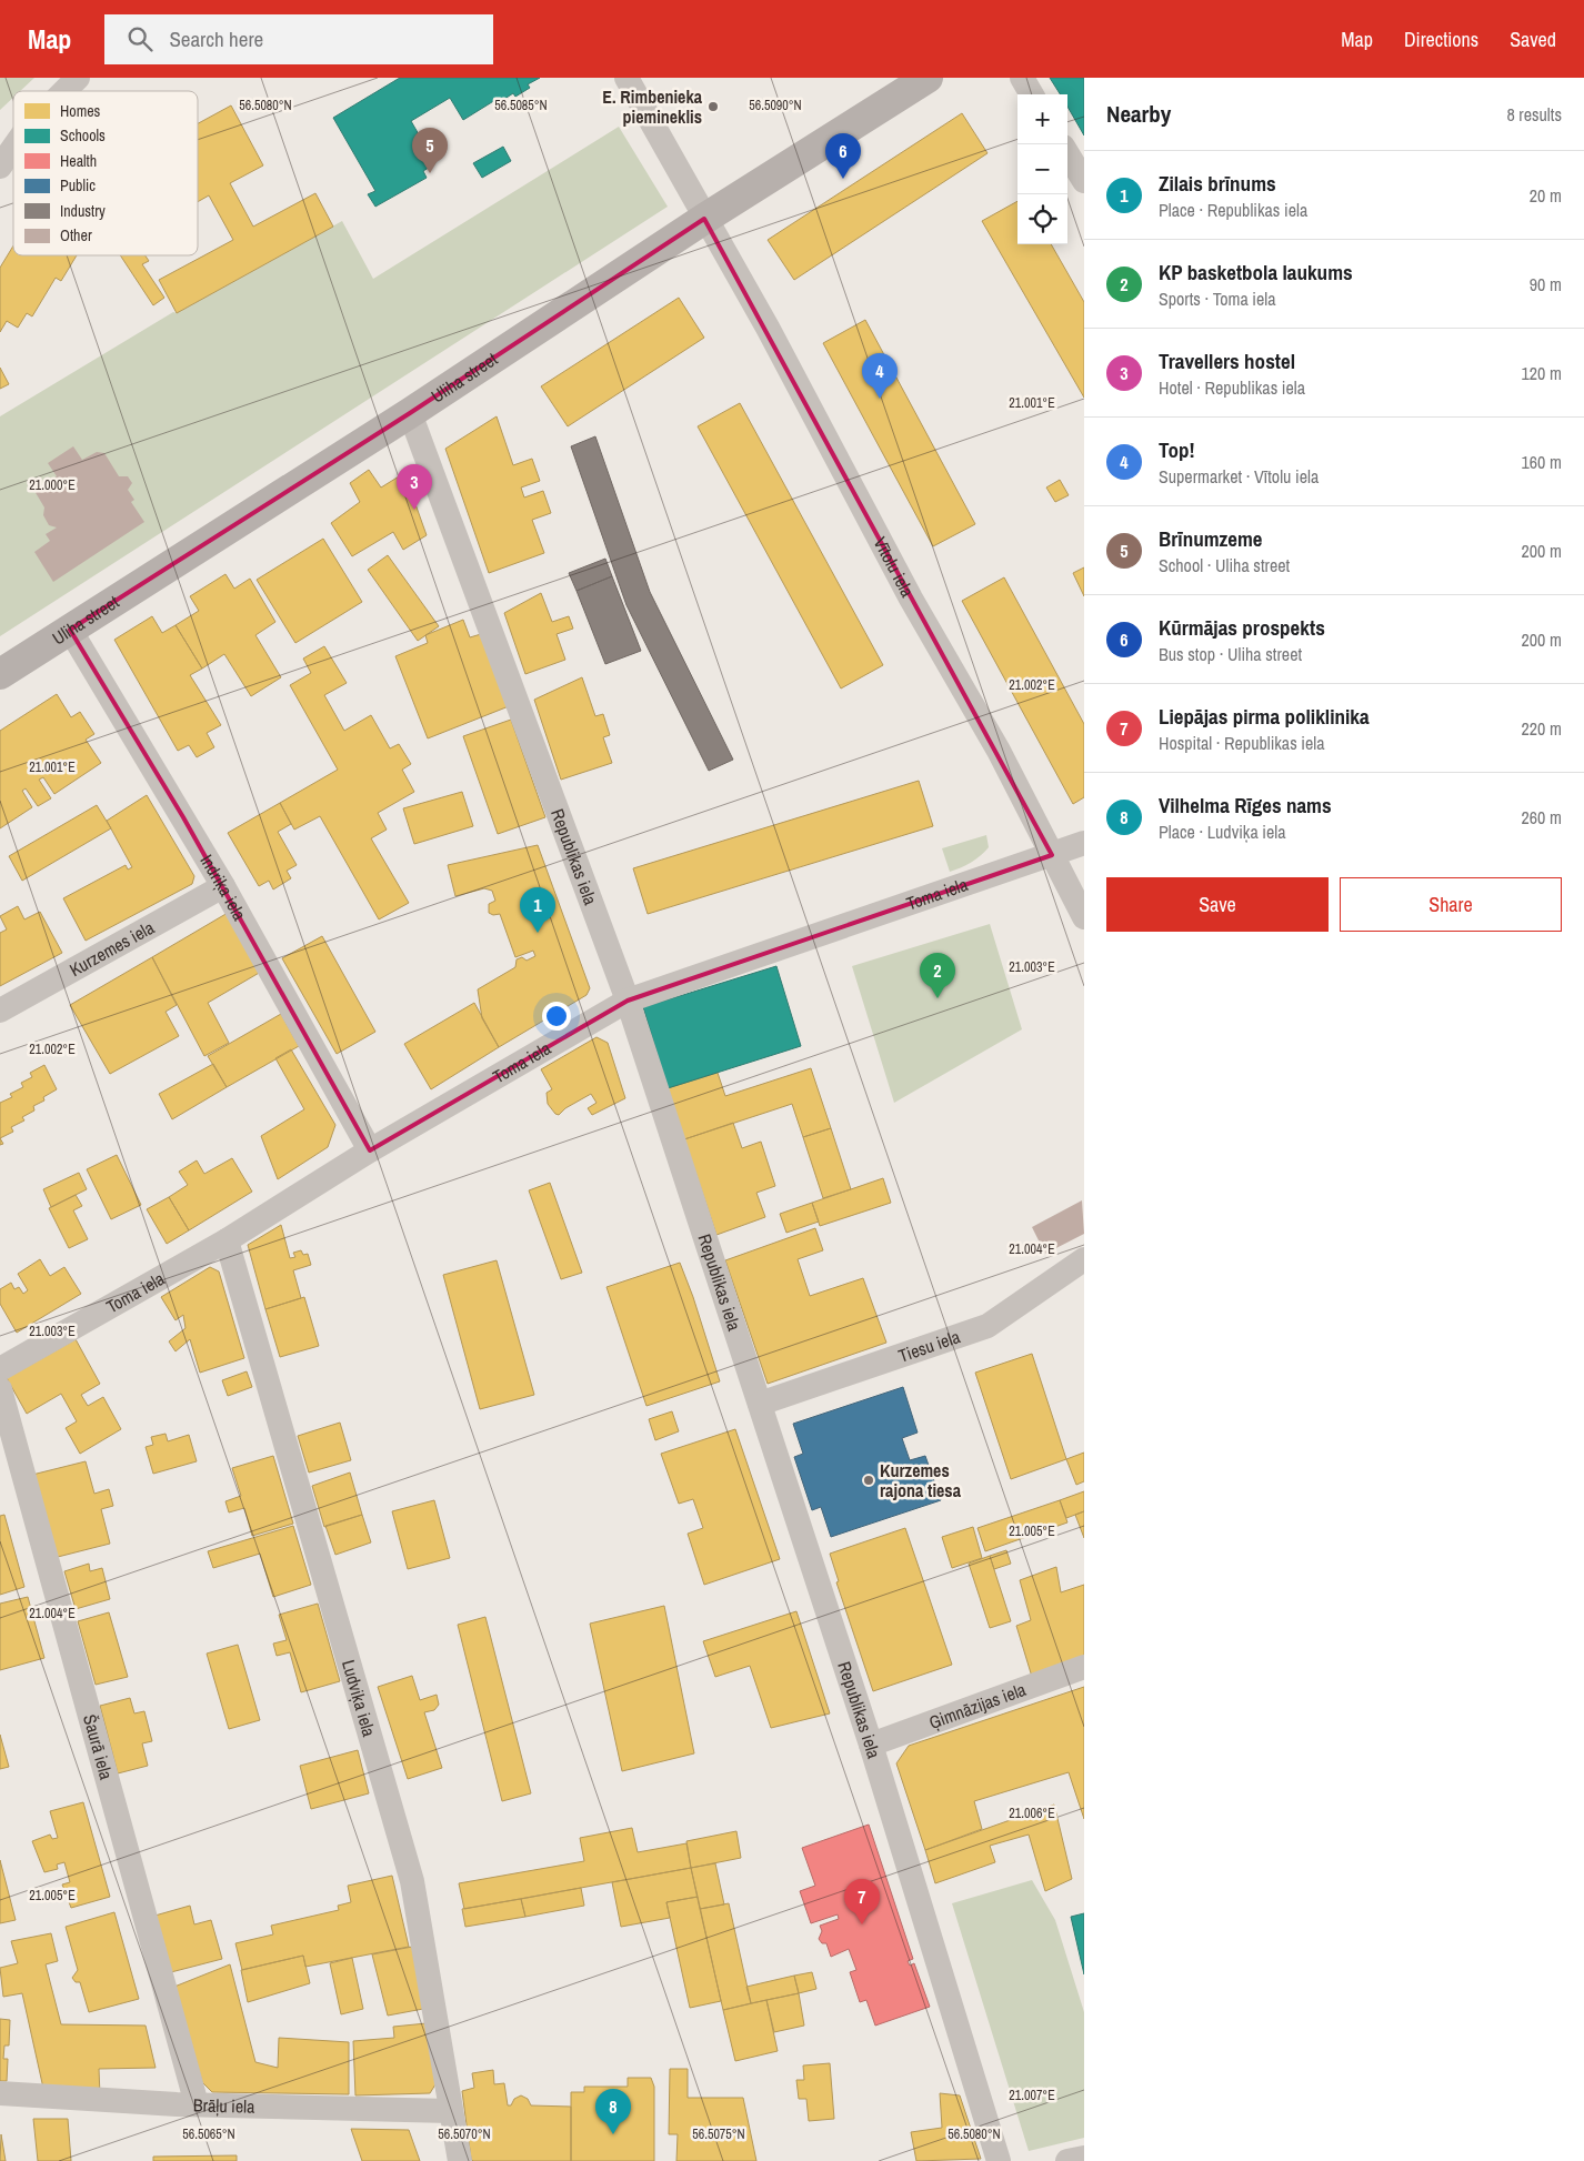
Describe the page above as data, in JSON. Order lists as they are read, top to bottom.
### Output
{
  "streets": {
    "main road": ["Uliha street"],
    "street": [
      "Vītolu iela",
      "Republikas iela",
      "Indriķa iela",
      "Toma iela",
      "Kurzemes iela",
      "Tiesu iela",
      "Ludviķa iela",
      "Ģimnāzijas iela",
      "Šaurā iela",
      "Brāļu iela"
    ]
  },
  "crossings": [
    ["Uliha street", "Vītolu iela"],
    ["Uliha street", "Republikas iela"],
    ["Uliha street", "Indriķa iela"],
    ["Vītolu iela", "Toma iela"],
    ["Republikas iela", "Toma iela"],
    ["Republikas iela", "Tiesu iela"],
    ["Republikas iela", "Ģimnāzijas iela"],
    ["Indriķa iela", "Toma iela"],
    ["Indriķa iela", "Kurzemes iela"],
    ["Toma iela", "Ludviķa iela"],
    ["Ludviķa iela", "Brāļu iela"],
    ["Šaurā iela", "Brāļu iela"]
  ],
  "places": ["E. Rimbenieka piemineklis", "Kurzemes rajona tiesa"],
  "legend": [
    "Homes",
    "Schools",
    "Health",
    "Public",
    "Industry",
    "Other"
  ],
  "page": {
    "header": "Map",
    "search": "Search here",
    "nav": ["Map", "Directions", "Saved"],
    "heading": ["Nearby", "8 results"],
    "map_buttons": ["+", "−"],
    "pins": [
      "5",
      "6",
      "4",
      "3",
      "1",
      "2",
      "7",
      "8"
    ],
    "list": [
      {
        "mark": "1",
        "name": "Zilais brīnums",
        "note": "Place · Republikas iela",
        "value": "20 m"
      },
      {
        "mark": "2",
        "name": "KP basketbola laukums",
        "note": "Sports · Toma iela",
        "value": "90 m"
      },
      {
        "mark": "3",
        "name": "Travellers hostel",
        "note": "Hotel · Republikas iela",
        "value": "120 m"
      },
      {
        "mark": "4",
        "name": "Top!",
        "note": "Supermarket · Vītolu iela",
        "value": "160 m"
      },
      {
        "mark": "5",
        "name": "Brīnumzeme",
        "note": "School · Uliha street",
        "value": "200 m"
      },
      {
        "mark": "6",
        "name": "Kūrmājas prospekts",
        "note": "Bus stop · Uliha street",
        "value": "200 m"
      },
      {
        "mark": "7",
        "name": "Liepājas pirma poliklinika",
        "note": "Hospital · Republikas iela",
        "value": "220 m"
      },
      {
        "mark": "8",
        "name": "Vilhelma Rīges nams",
        "note": "Place · Ludviķa iela",
        "value": "260 m"
      }
    ],
    "buttons": ["Save", "Share"]
  },
  "coordinates": [
    "56.5080°N",
    "56.5085°N",
    "56.5090°N",
    "21.001°E",
    "21.000°E",
    "21.002°E",
    "21.003°E",
    "21.004°E",
    "21.005°E",
    "21.006°E",
    "21.007°E",
    "56.5065°N",
    "56.5070°N",
    "56.5075°N"
  ]
}
